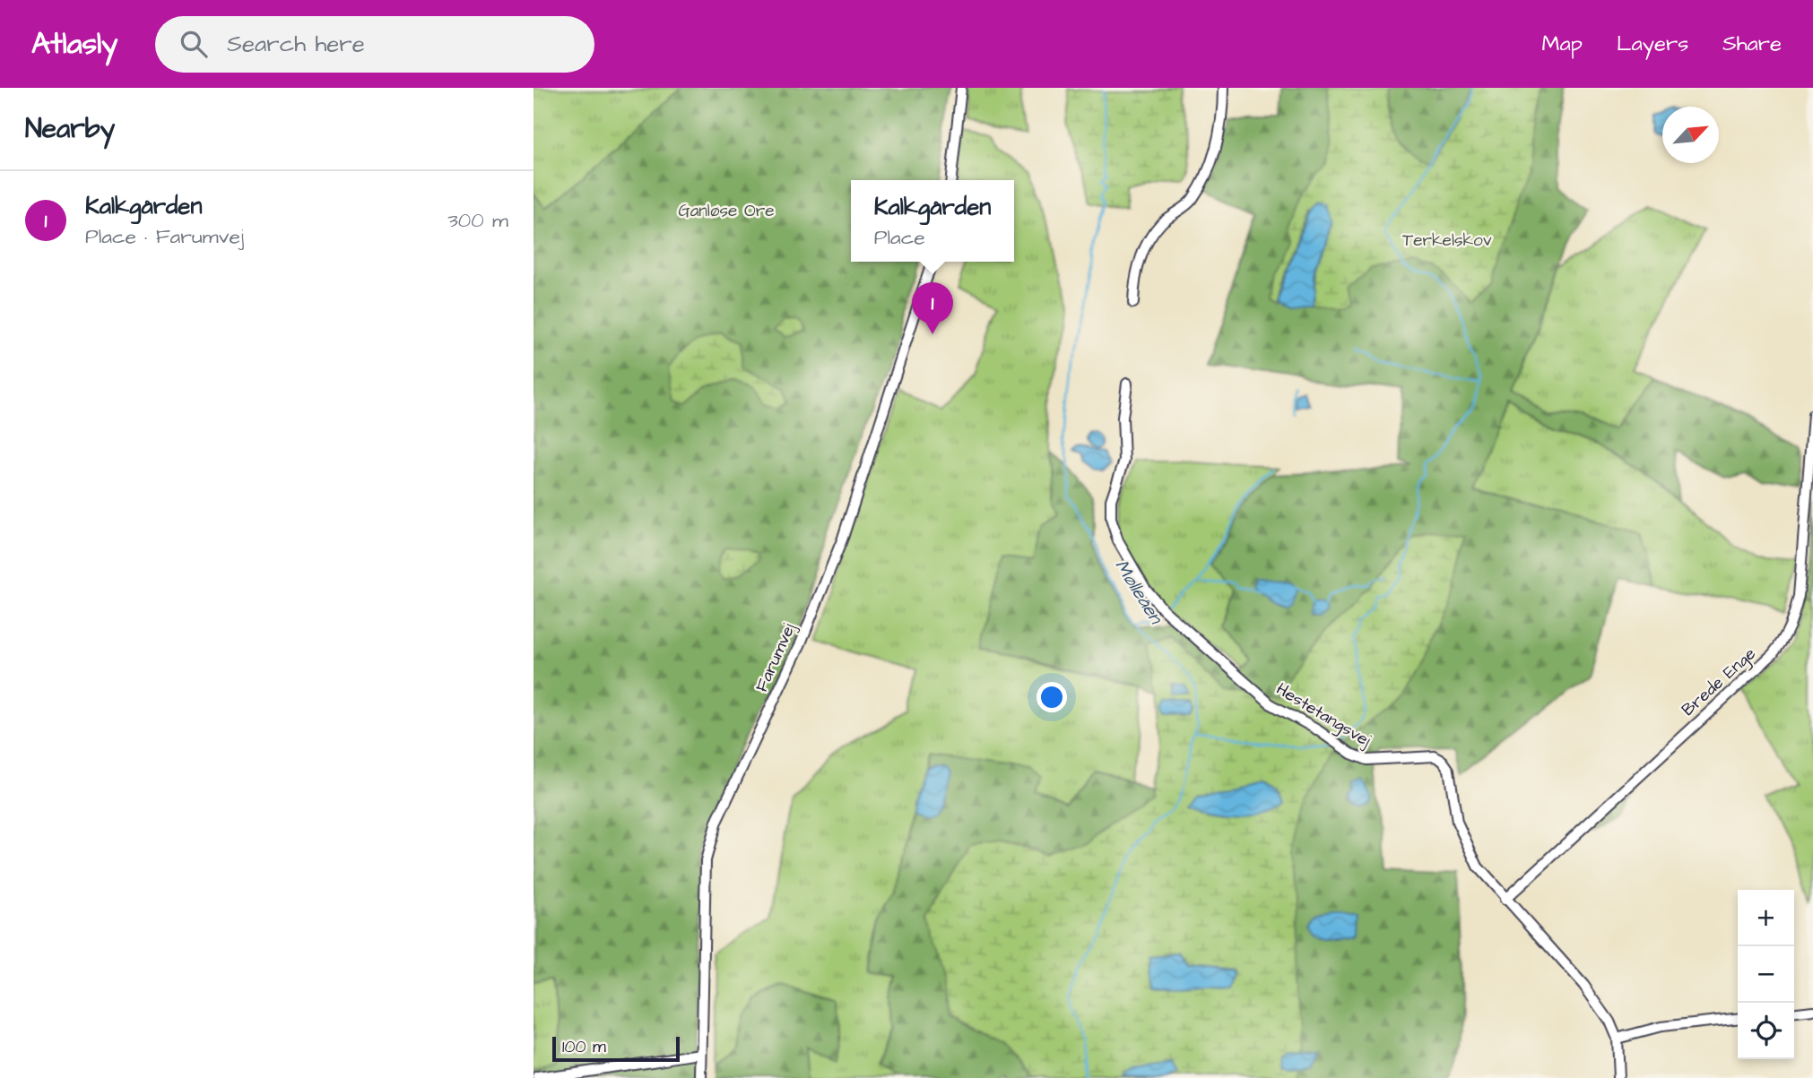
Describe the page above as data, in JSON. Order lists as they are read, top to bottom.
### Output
{
  "streets": {
    "street": ["Farumvej", "Brede Enge", "Hestetangsvej"]
  },
  "crossings": [
    ["Brede Enge", "Hestetangsvej"]
  ],
  "water": ["Mølleåen"],
  "parks": ["Ganløse Ore", "Terkelskov"],
  "scale_bar": "100 m",
  "north": "top right",
  "page": {
    "header": "Atlasly",
    "search": "Search here",
    "nav": ["Map", "Layers", "Share"],
    "heading": "Nearby",
    "list": [
      {
        "mark": "1",
        "name": "Kalkgården",
        "note": "Place · Farumvej",
        "value": "300 m"
      }
    ],
    "popup": ["Kalkgården", "Place"],
    "pins": "1",
    "map_buttons": ["+", "−"],
    "scale": "100 m"
  }
}
